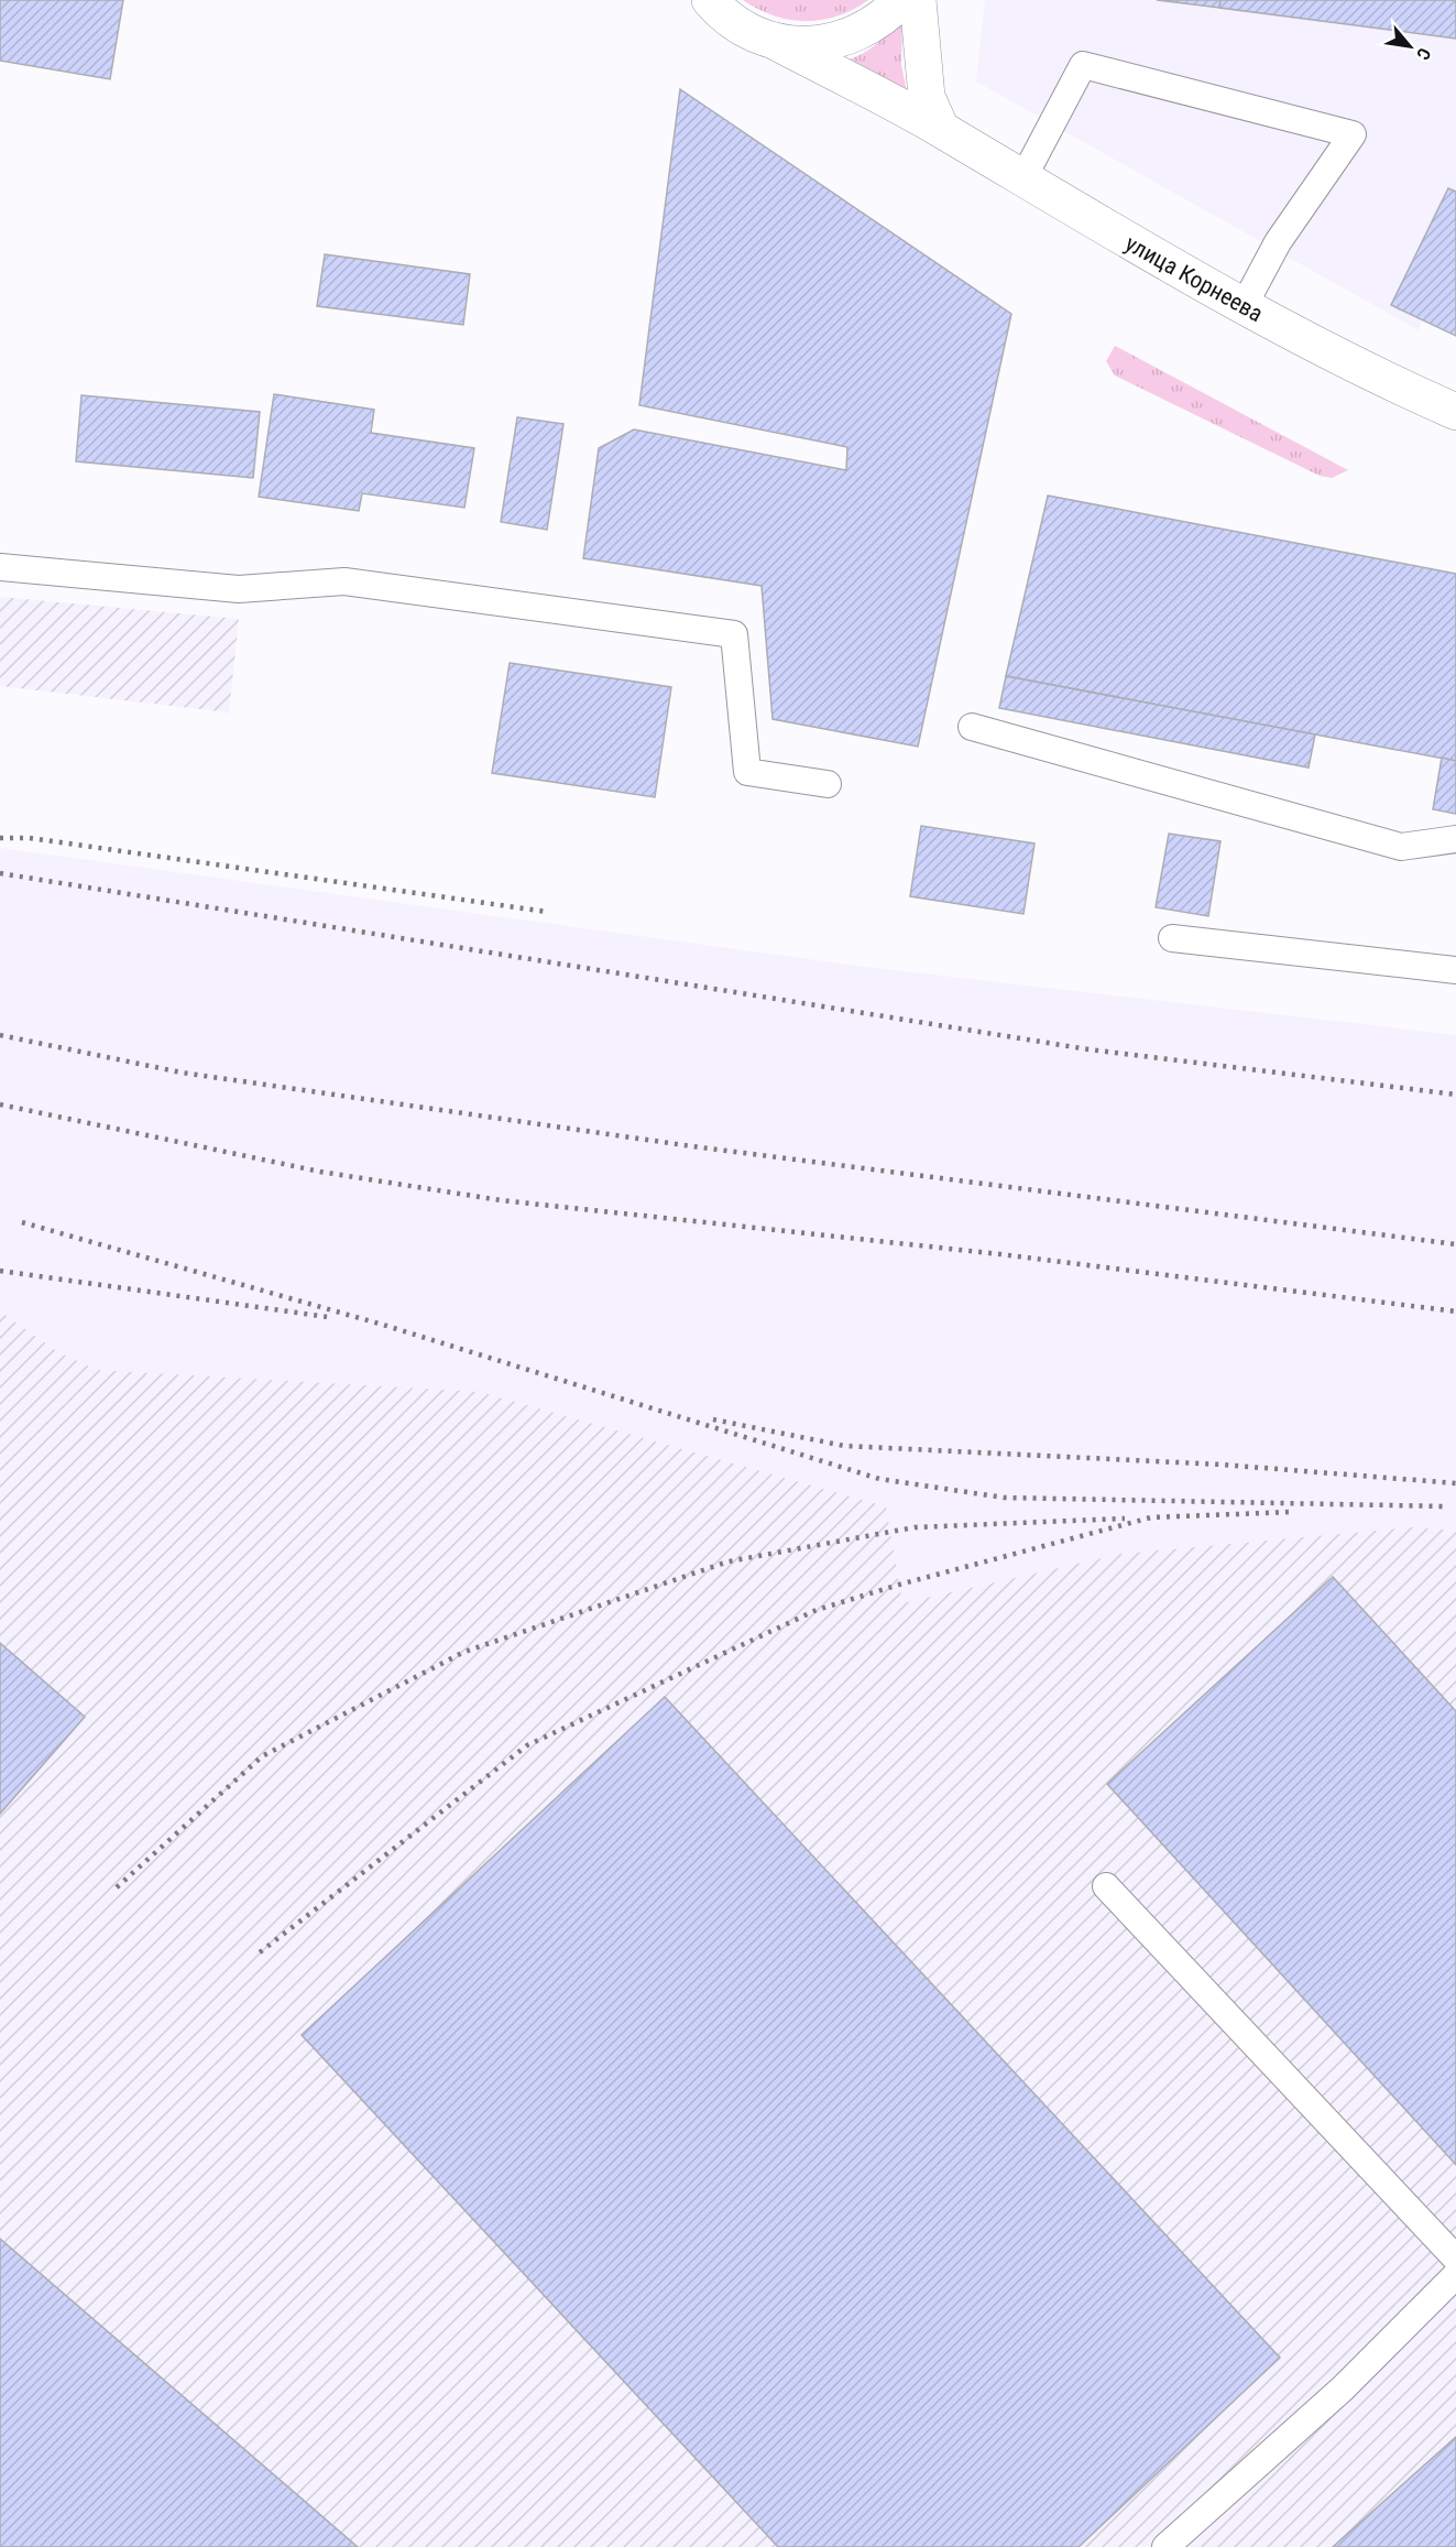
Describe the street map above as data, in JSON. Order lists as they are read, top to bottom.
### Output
{
  "streets": {
    "street": ["улица Корнеева"]
  },
  "north": "bottom right"
}
